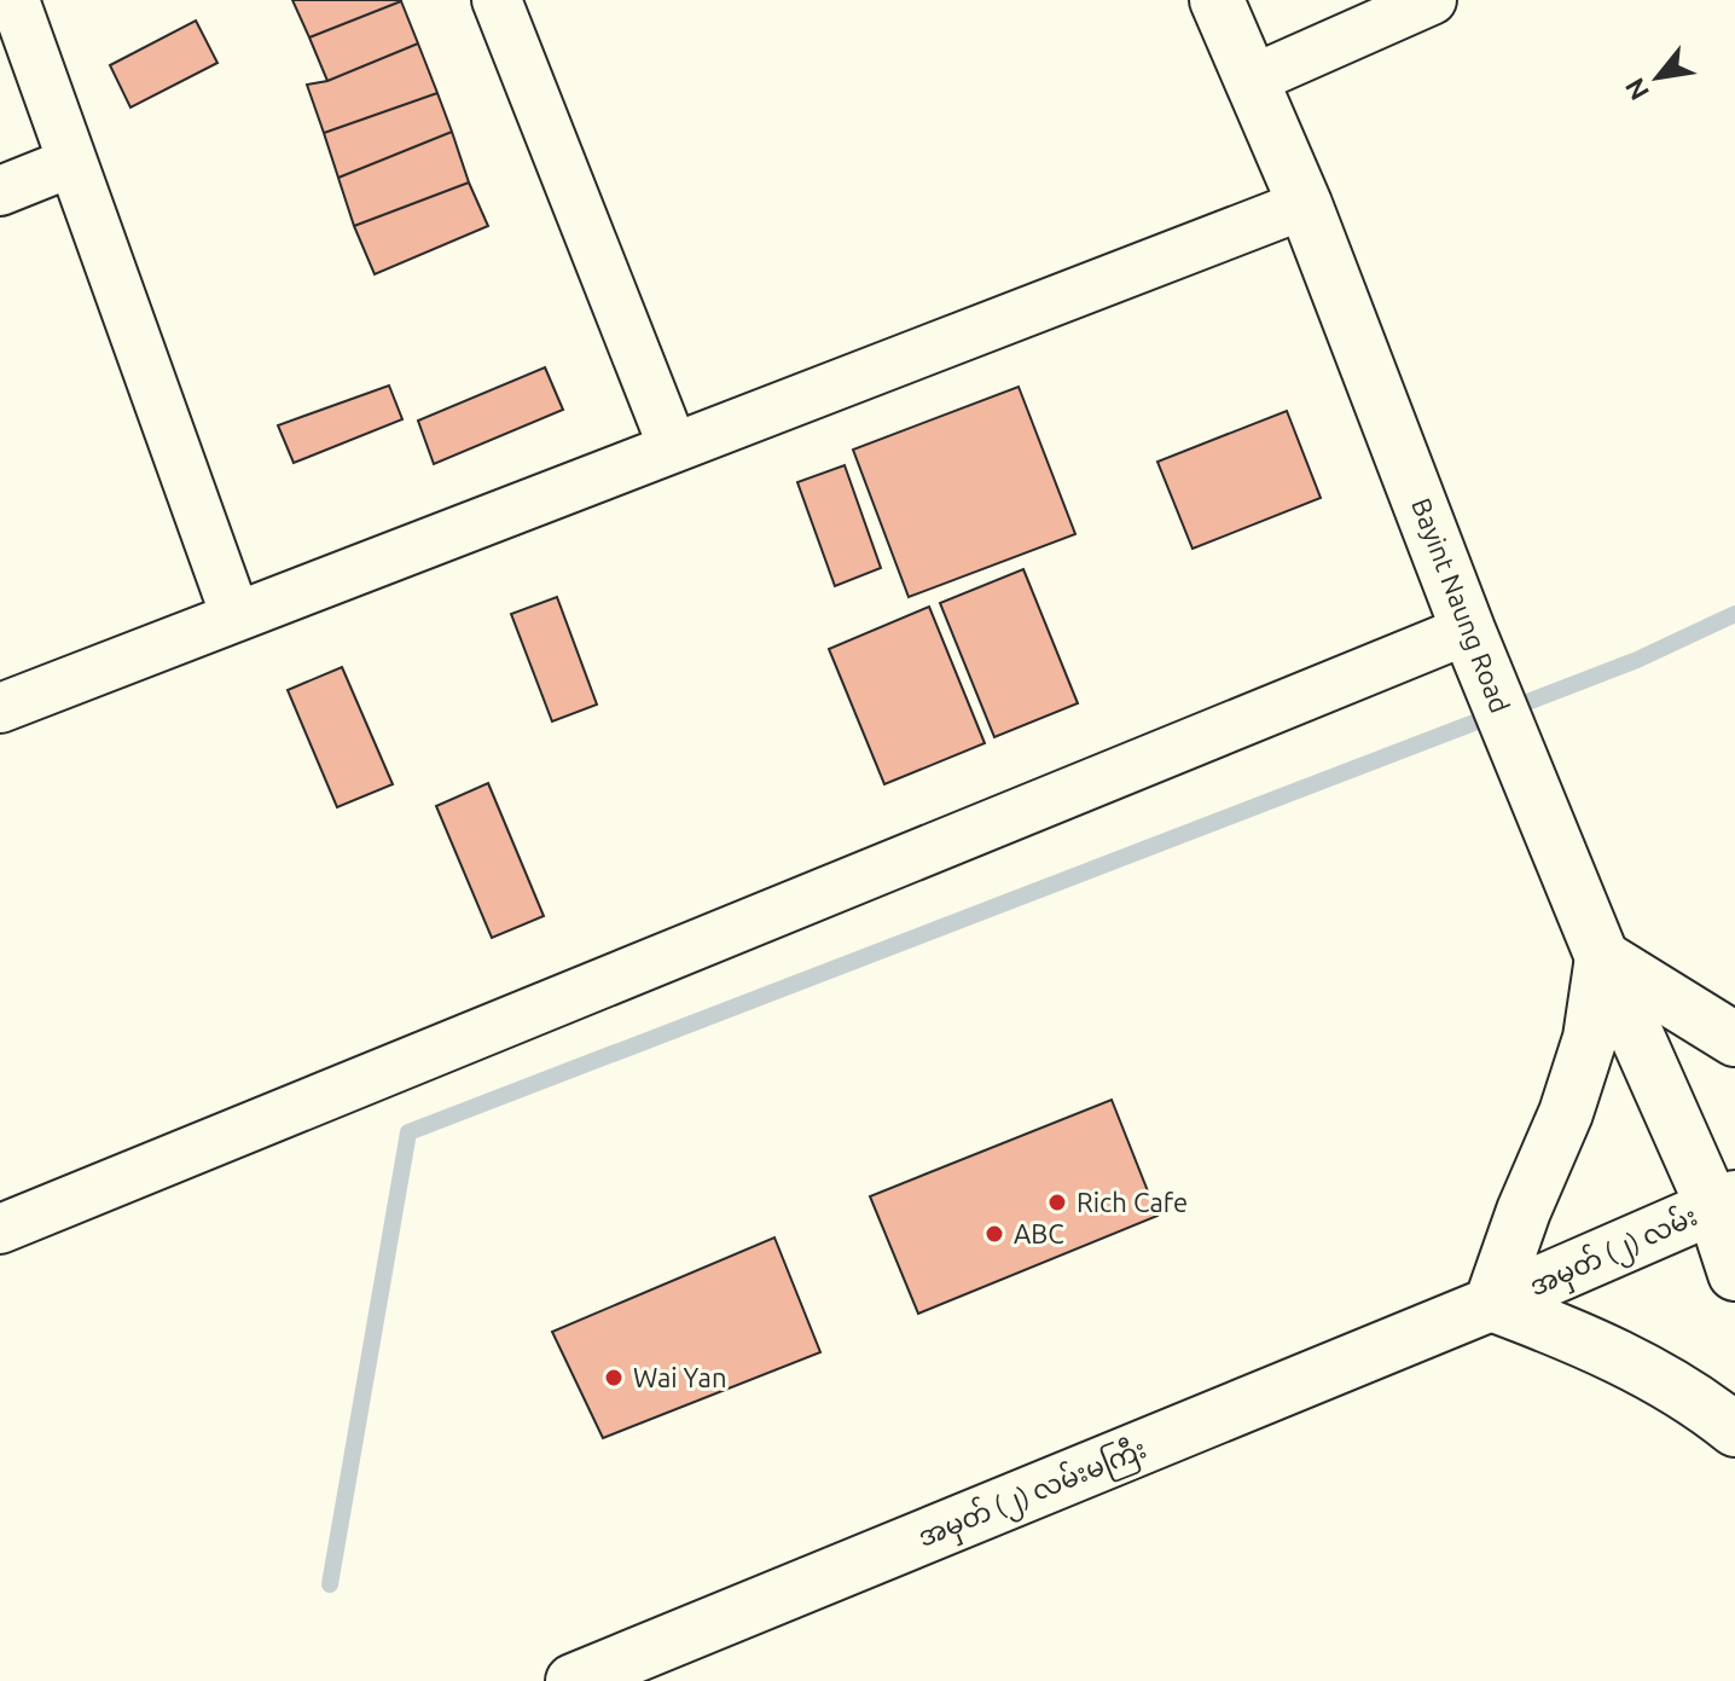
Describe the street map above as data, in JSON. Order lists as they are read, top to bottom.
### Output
{
  "streets": {
    "main road": ["Bayint Naung Road", "အမှတ် (၂) လမ်း", "အမှတ် (၂) လမ်းမကြီး"]
  },
  "crossings": [
    ["Bayint Naung Road", "အမှတ် (၂) လမ်း"],
    ["အမှတ် (၂) လမ်း", "အမှတ် (၂) လမ်းမကြီး"]
  ],
  "places": ["Rich Cafe", "ABC", "Wai Yan"],
  "north": "bottom left"
}
